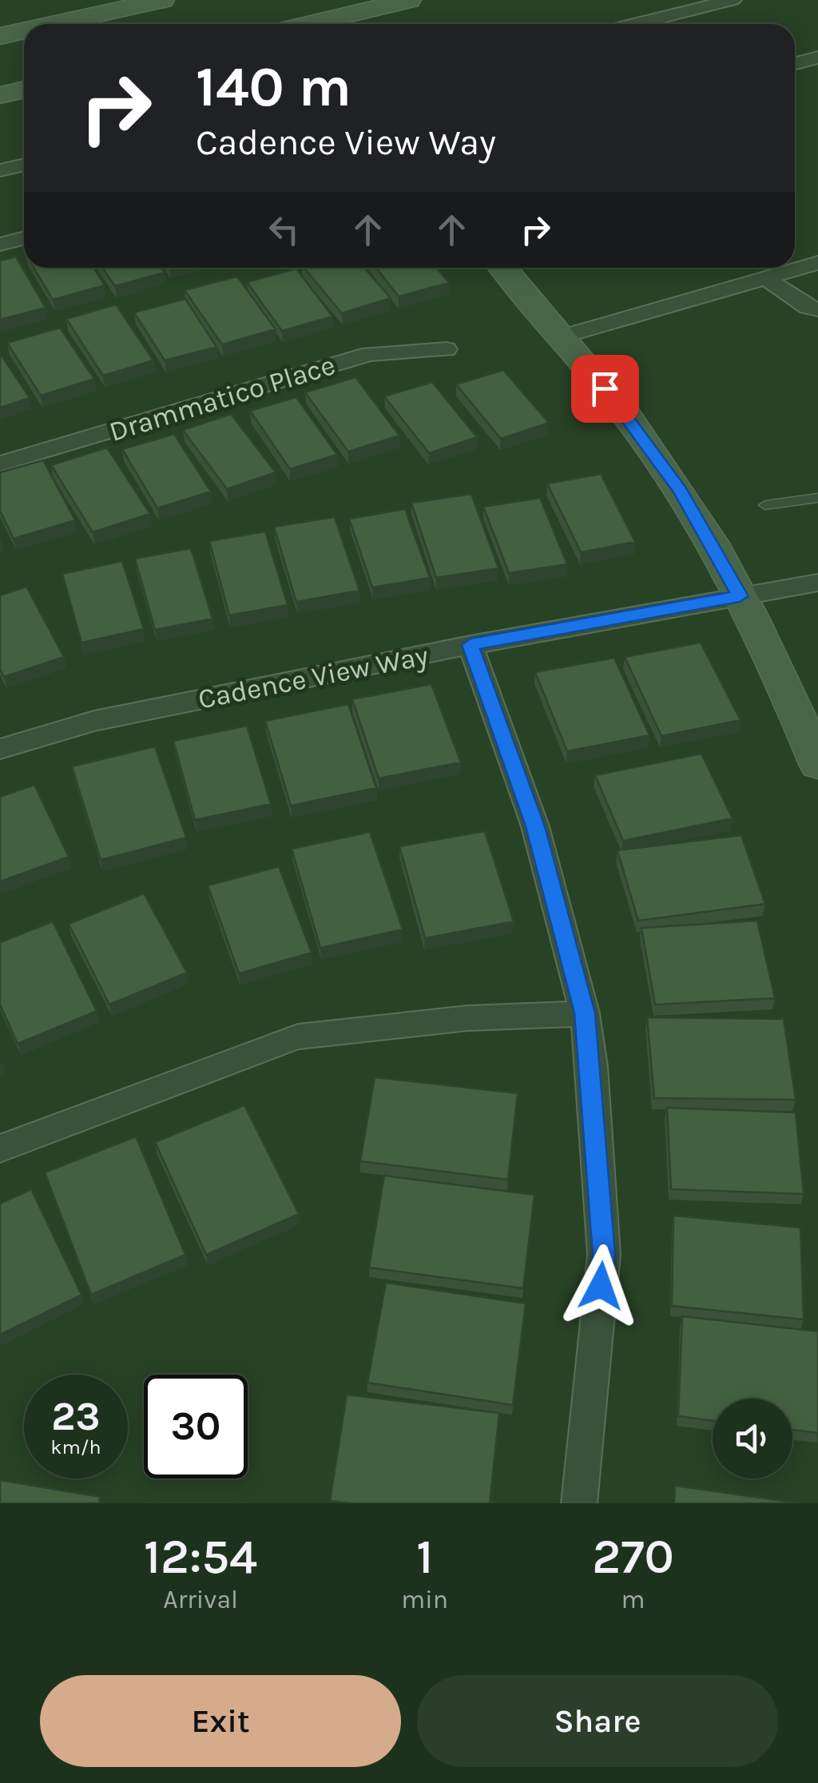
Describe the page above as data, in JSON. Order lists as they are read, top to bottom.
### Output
{
  "streets": {
    "street": ["Drammatico Place", "Cadence View Way"]
  },
  "page": {
    "turn": ["140 m", "Cadence View Way"],
    "speed": "23 km/h",
    "limit": "30",
    "eta": [
      "12:54",
      "Arrival",
      "1",
      "min",
      "270",
      "m"
    ],
    "buttons": ["Exit", "Share"]
  }
}
